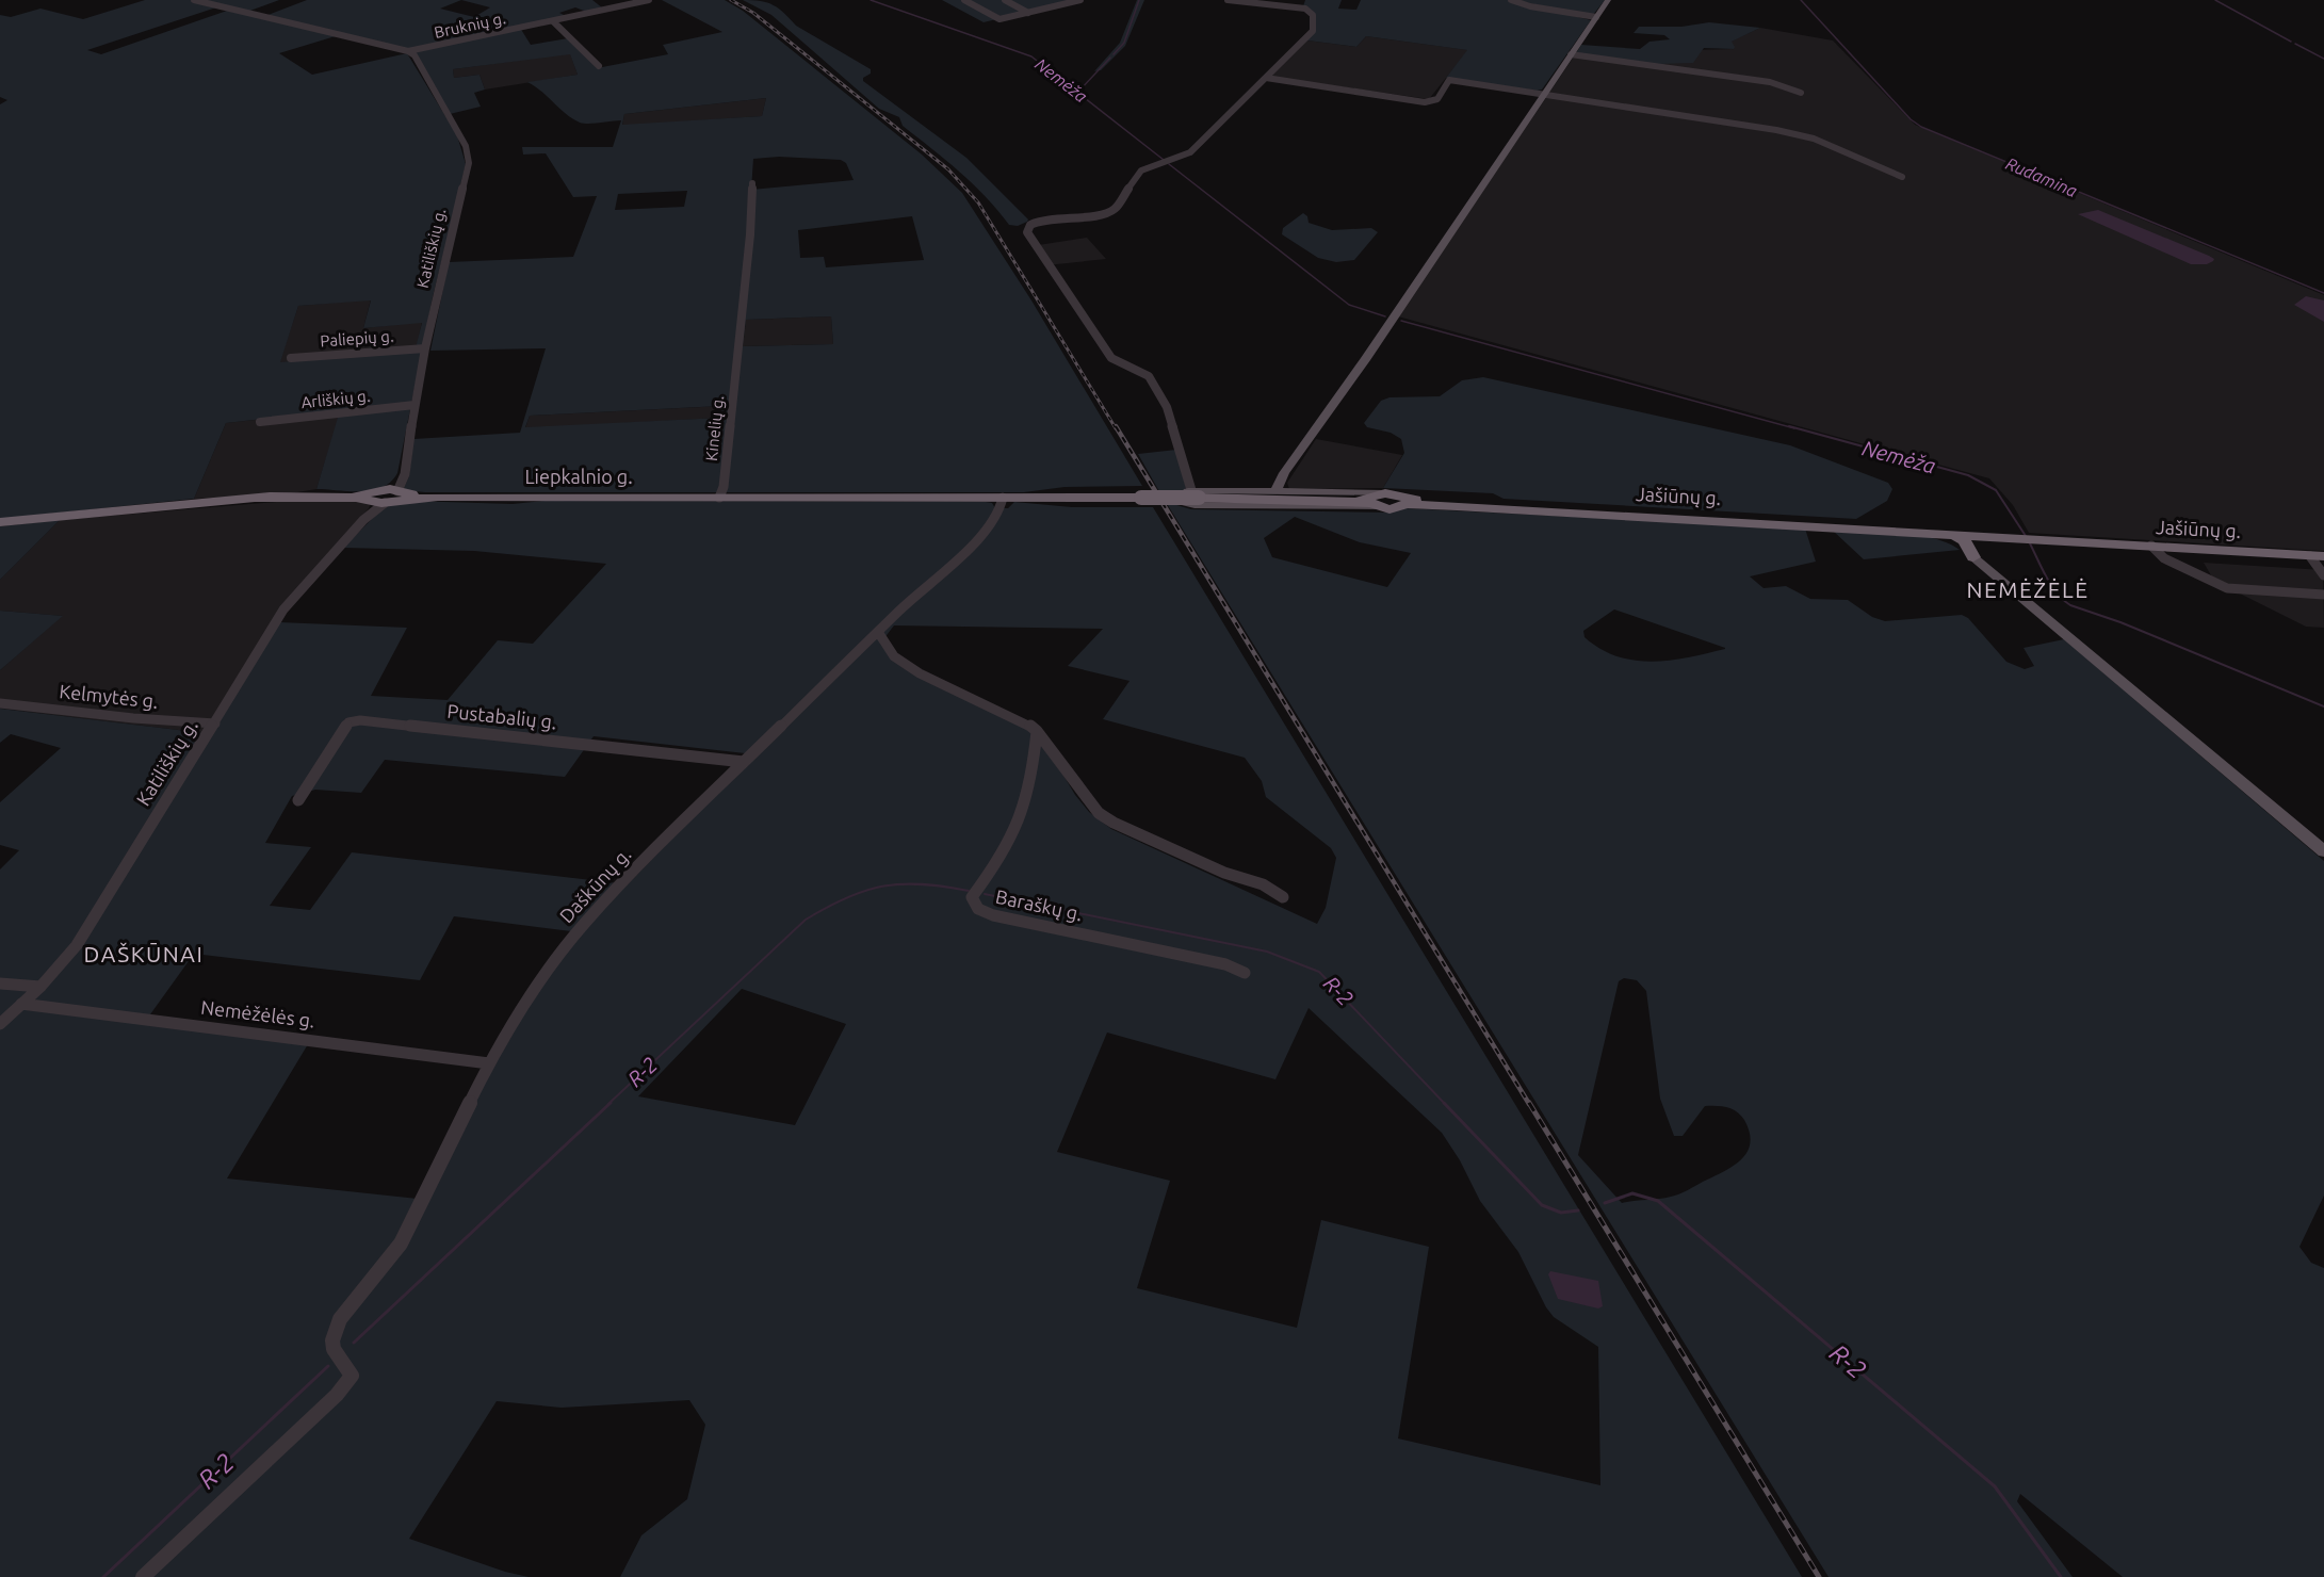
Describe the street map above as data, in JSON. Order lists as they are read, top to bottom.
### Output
{
  "streets": {
    "highway": ["Liepkalnio g.", "Jašiūnų g."],
    "street": [
      "Bruknių g.",
      "Katiliškių g.",
      "Paliepių g.",
      "Arliškių g.",
      "Kinelių g.",
      "Kelmytės g.",
      "Pustabalių g.",
      "Daškūnų g.",
      "Baraškų g.",
      "Nemėžėlės g."
    ]
  },
  "crossings": [
    ["Bruknių g.", "Katiliškių g."],
    ["Katiliškių g.", "Paliepių g."],
    ["Katiliškių g.", "Arliškių g."],
    ["Katiliškių g.", "Liepkalnio g."],
    ["Katiliškių g.", "Kelmytės g."],
    ["Katiliškių g.", "Nemėžėlės g."],
    ["Kinelių g.", "Liepkalnio g."],
    ["Liepkalnio g.", "Jašiūnų g."],
    ["Liepkalnio g.", "Daškūnų g."],
    ["Jašiūnų g.", "Daškūnų g."],
    ["Pustabalių g.", "Daškūnų g."],
    ["Daškūnų g.", "Nemėžėlės g."]
  ],
  "districts": ["NEMĖŽĖLĖ", "DAŠKŪNAI"],
  "water": ["Nemėža", "Rudamina", "R-2"]
}
